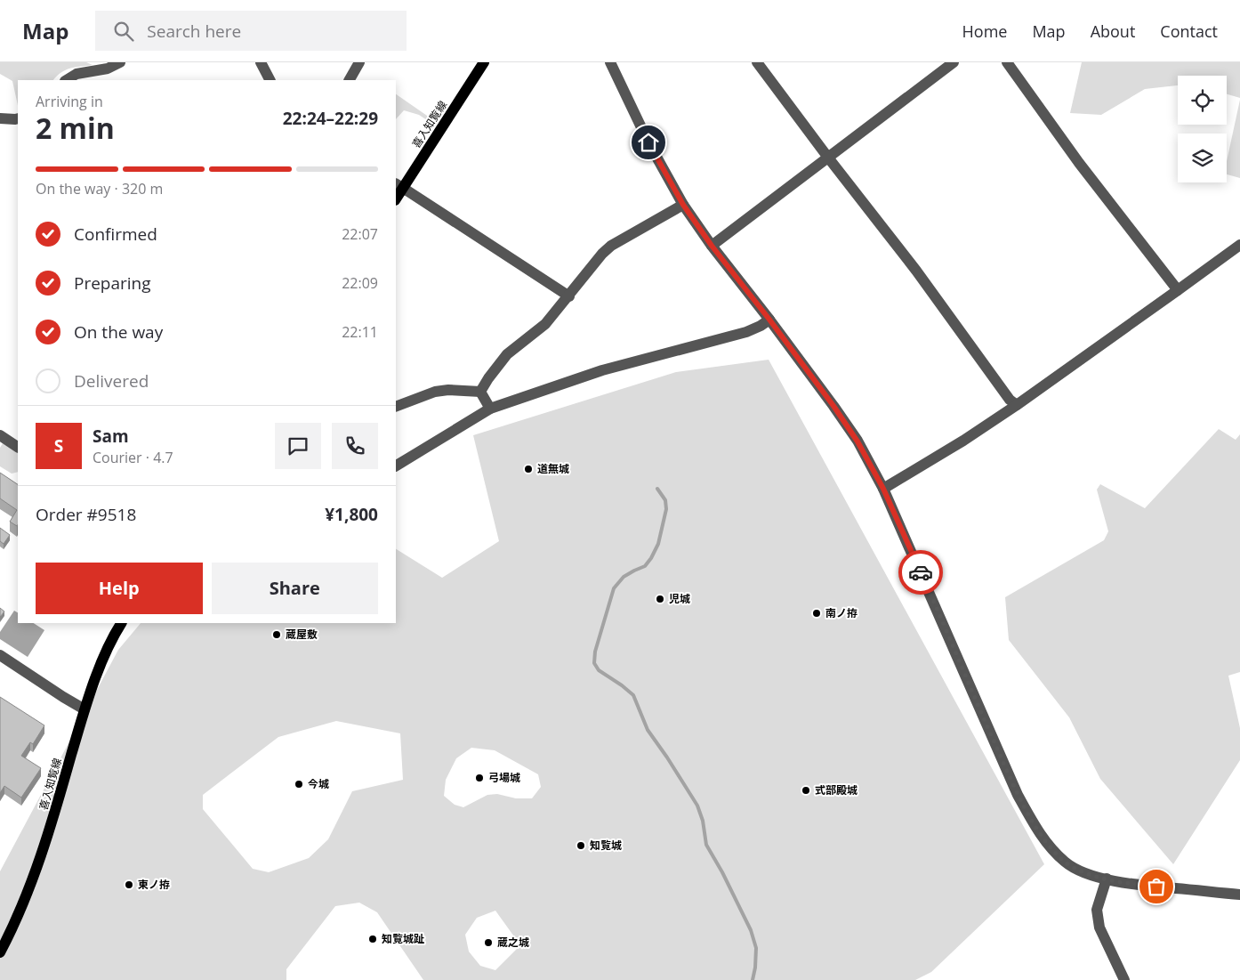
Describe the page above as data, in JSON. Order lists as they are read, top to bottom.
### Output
{
  "streets": {
    "main road": ["喜入知覧線"]
  },
  "places": [
    "道無城",
    "児城",
    "南ノ拵",
    "蔵屋敷",
    "弓場城",
    "今城",
    "式部殿城",
    "知覧城",
    "東ノ拵",
    "知覧城趾",
    "蔵之城"
  ],
  "page": {
    "header": "Map",
    "search": "Search here",
    "nav": [
      "Home",
      "Map",
      "About",
      "Contact"
    ],
    "heading": ["2 min", "Arriving in", "22:24–22:29"],
    "panel": [
      "Sam",
      "Courier · 4.7",
      "Order #9518",
      "¥1,800"
    ],
    "bar": "On the way · 320 m",
    "list": [
      ["Confirmed", "22:07"],
      ["Preparing", "22:09"],
      ["On the way", "22:11"],
      "Delivered"
    ],
    "round": "S",
    "buttons": ["Help", "Share"]
  }
}
